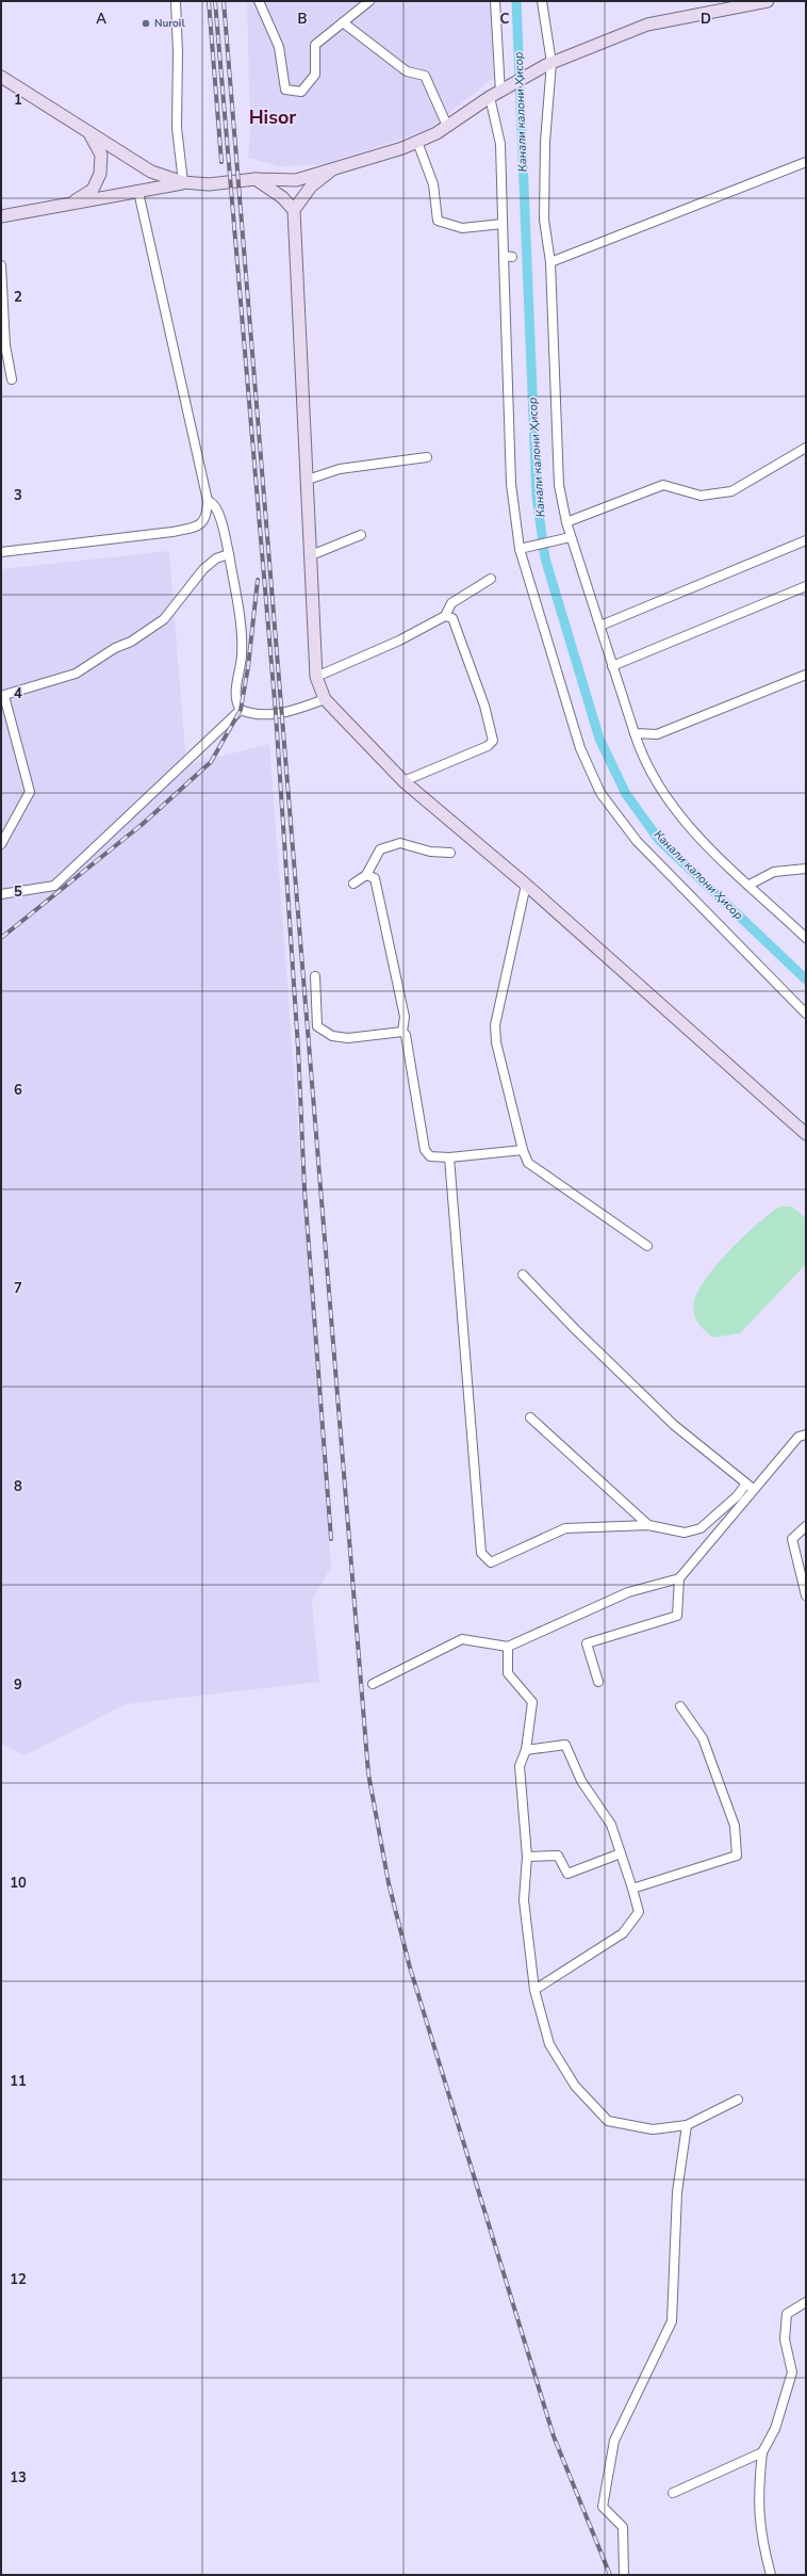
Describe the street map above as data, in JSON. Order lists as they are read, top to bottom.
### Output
{
  "districts": ["Hisor"],
  "water": ["Канали калони Ҳисор"],
  "places": ["Nuroil"],
  "grid": {
    "columns": [
      "A",
      "B",
      "C",
      "D"
    ],
    "rows": [
      "1",
      "2",
      "3",
      "4",
      "5",
      "6",
      "7",
      "8",
      "9",
      "10",
      "11",
      "12",
      "13"
    ]
  }
}
